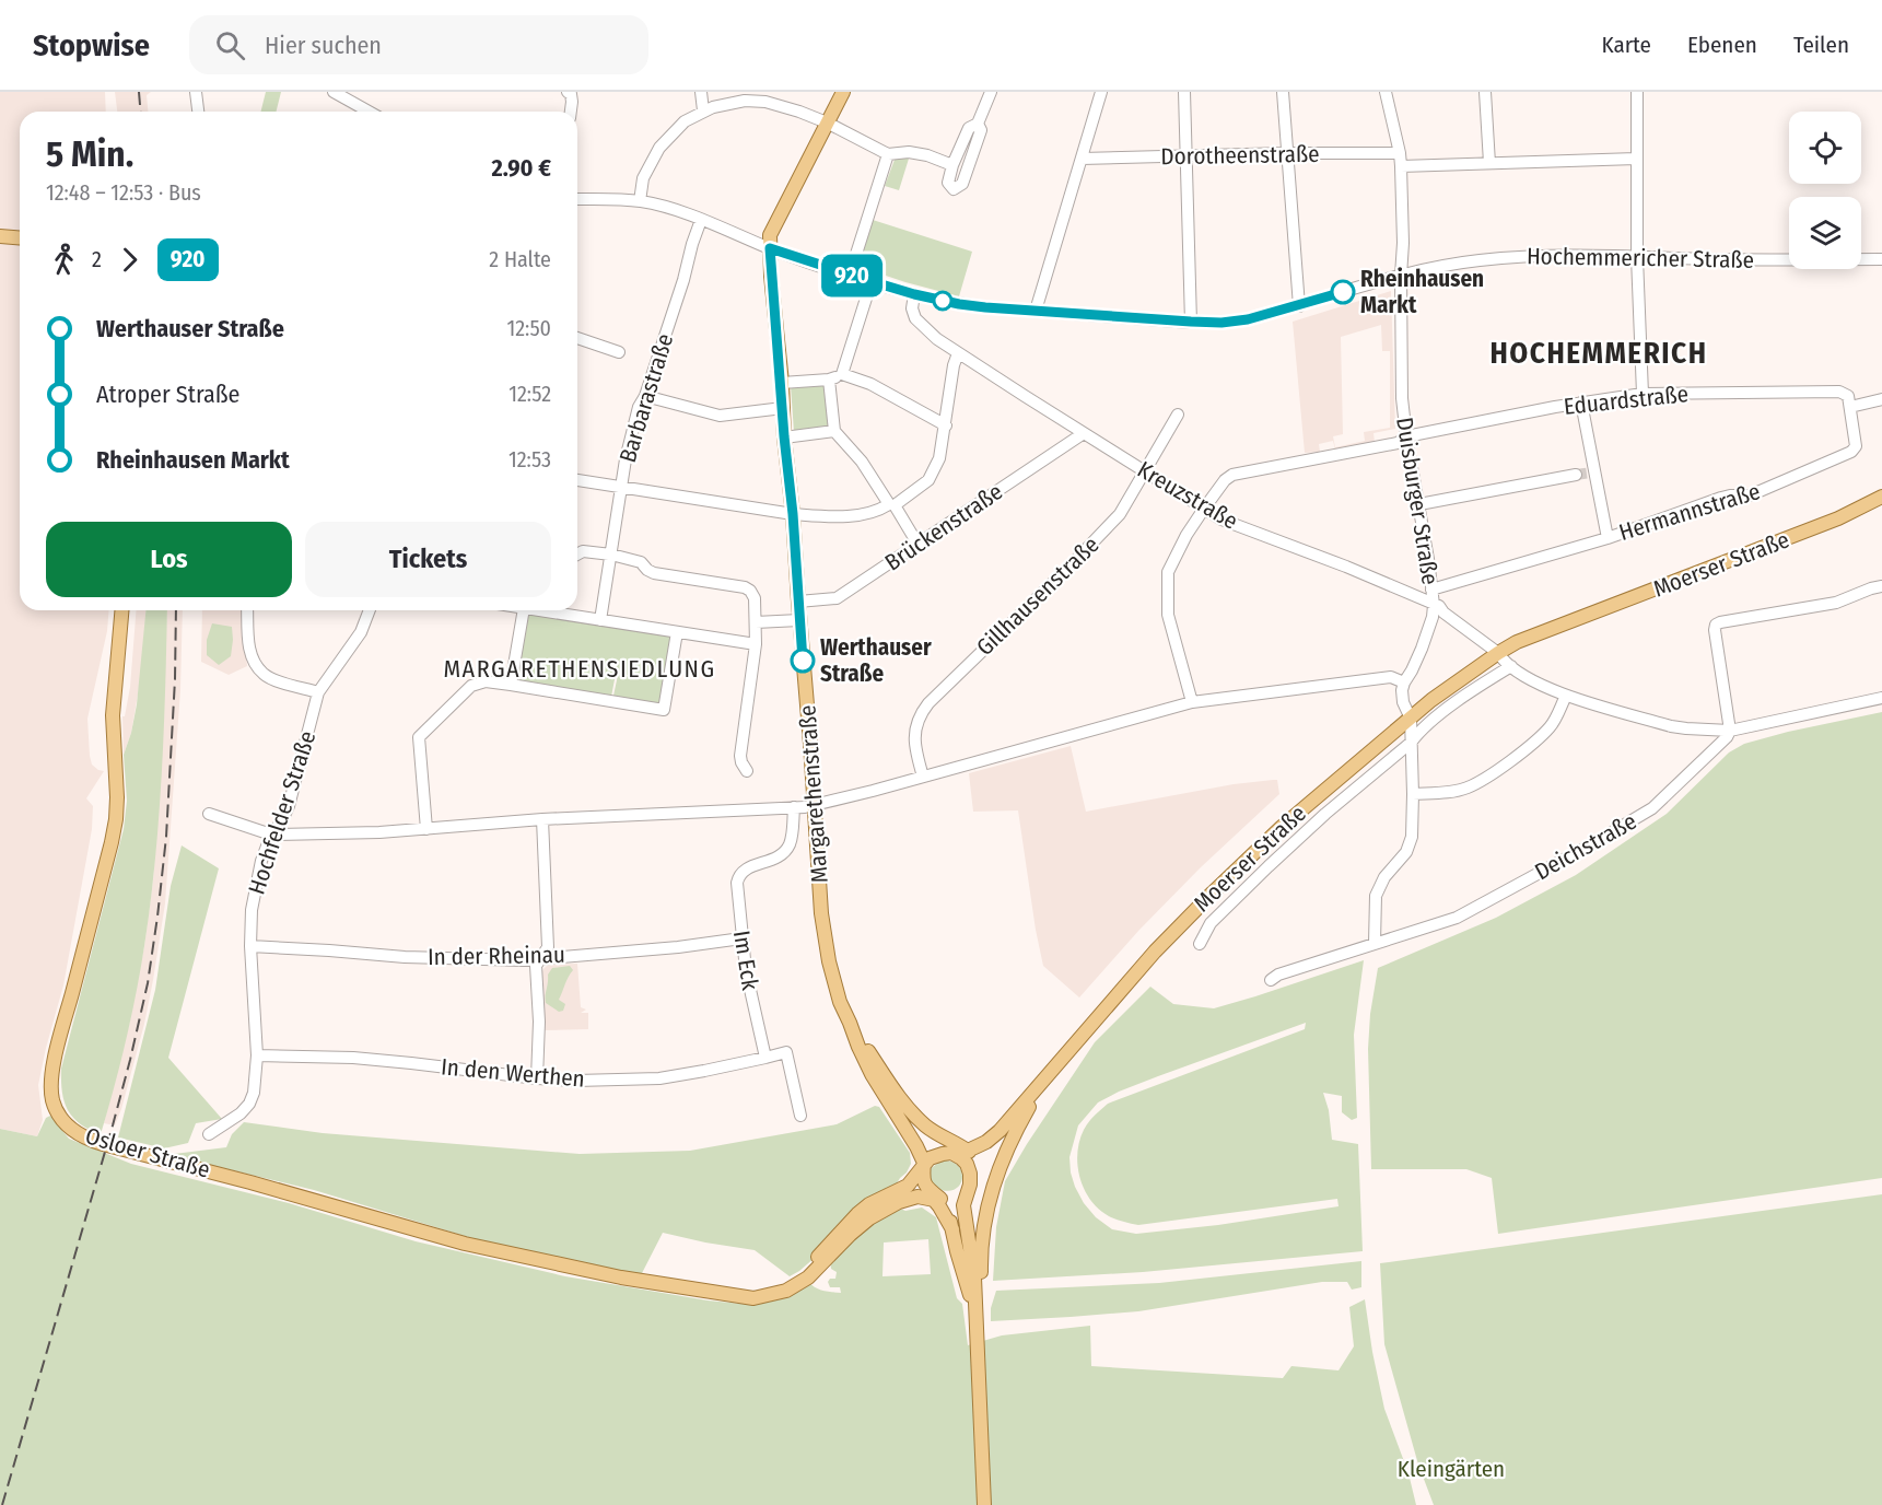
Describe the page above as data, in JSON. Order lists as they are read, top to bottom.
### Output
{
  "streets": {
    "main road": ["Moerser Straße", "Margarethenstraße", "Osloer Straße"],
    "street": [
      "Dorotheenstraße",
      "Hochemmericher Straße",
      "Barbarastraße",
      "Eduardstraße",
      "Kreuzstraße",
      "Duisburger Straße",
      "Hermannstraße",
      "Brückenstraße",
      "Gillhausenstraße",
      "Hochfelder Straße",
      "Deichstraße",
      "In der Rheinau",
      "Im Eck",
      "In den Werthen"
    ]
  },
  "crossings": [
    ["Dorotheenstraße", "Duisburger Straße"],
    ["Hochemmericher Straße", "Barbarastraße"],
    ["Hochemmericher Straße", "Kreuzstraße"],
    ["Hochemmericher Straße", "Duisburger Straße"],
    ["Hochemmericher Straße", "Margarethenstraße"],
    ["Eduardstraße", "Kreuzstraße"],
    ["Eduardstraße", "Duisburger Straße"],
    ["Eduardstraße", "Hermannstraße"],
    ["Kreuzstraße", "Duisburger Straße"],
    ["Kreuzstraße", "Brückenstraße"],
    ["Kreuzstraße", "Moerser Straße"],
    ["Kreuzstraße", "Gillhausenstraße"],
    ["Duisburger Straße", "Hermannstraße"],
    ["Brückenstraße", "Margarethenstraße"],
    ["Moerser Straße", "Margarethenstraße"],
    ["Margarethenstraße", "Osloer Straße"],
    ["Hochfelder Straße", "In der Rheinau"],
    ["Hochfelder Straße", "In den Werthen"],
    ["In der Rheinau", "Im Eck"],
    ["Im Eck", "In den Werthen"]
  ],
  "districts": ["HOCHEMMERICH", "MARGARETHENSIEDLUNG"],
  "parks": ["Kleingärten"],
  "places": ["Rheinhausen Markt", "Werthauser Straße"],
  "lines": ["bus line 920"],
  "page": {
    "header": "Stopwise",
    "search": "Hier suchen",
    "nav": ["Karte", "Ebenen", "Teilen"],
    "on_map": "920",
    "heading": ["5 Min.", "12:48 – 12:53 · Bus", "2.90 €"],
    "legs": ["2", "920", "2 Halte"],
    "list": [
      {
        "name": "Werthauser Straße",
        "value": "12:50"
      },
      {
        "name": "Atroper Straße",
        "value": "12:52"
      },
      {
        "name": "Rheinhausen Markt",
        "value": "12:53"
      }
    ],
    "buttons": ["Los", "Tickets"]
  }
}
